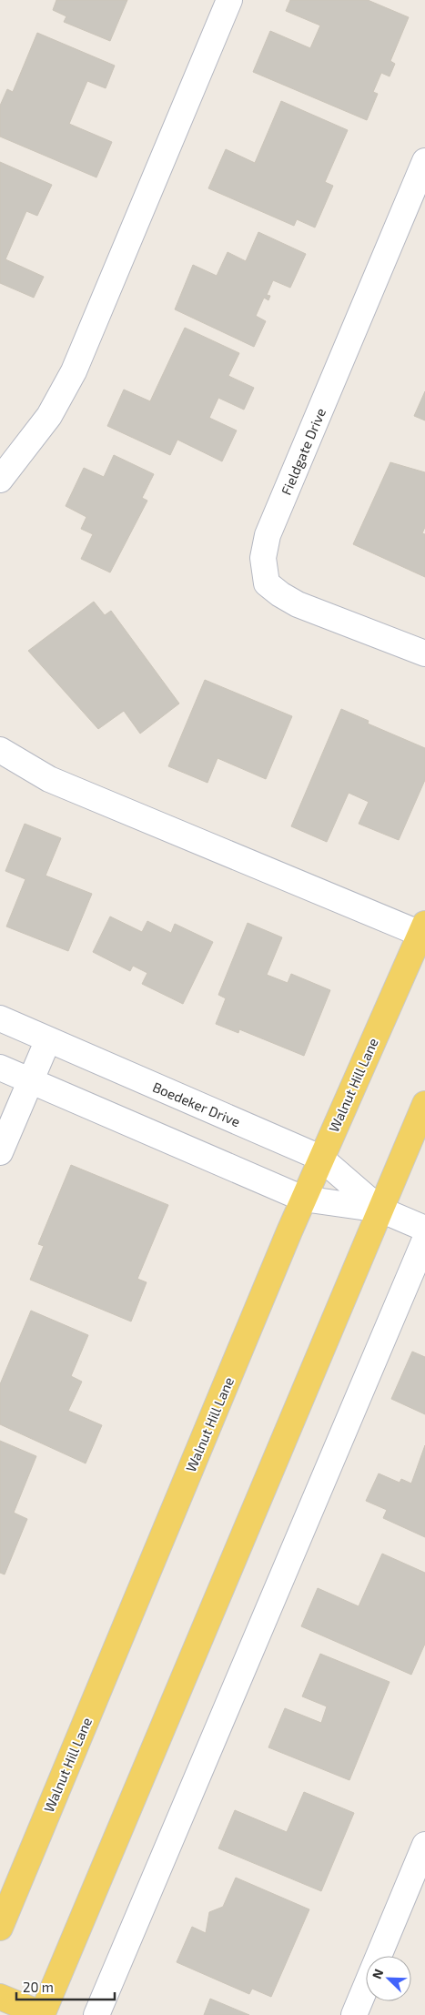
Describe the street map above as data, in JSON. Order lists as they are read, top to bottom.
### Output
{
  "streets": {
    "main road": ["Walnut Hill Lane"],
    "street": ["Fieldgate Drive", "Boedeker Drive"]
  },
  "crossings": [
    ["Walnut Hill Lane", "Boedeker Drive"]
  ],
  "scale_bar": "20 m",
  "north": "top left"
}
